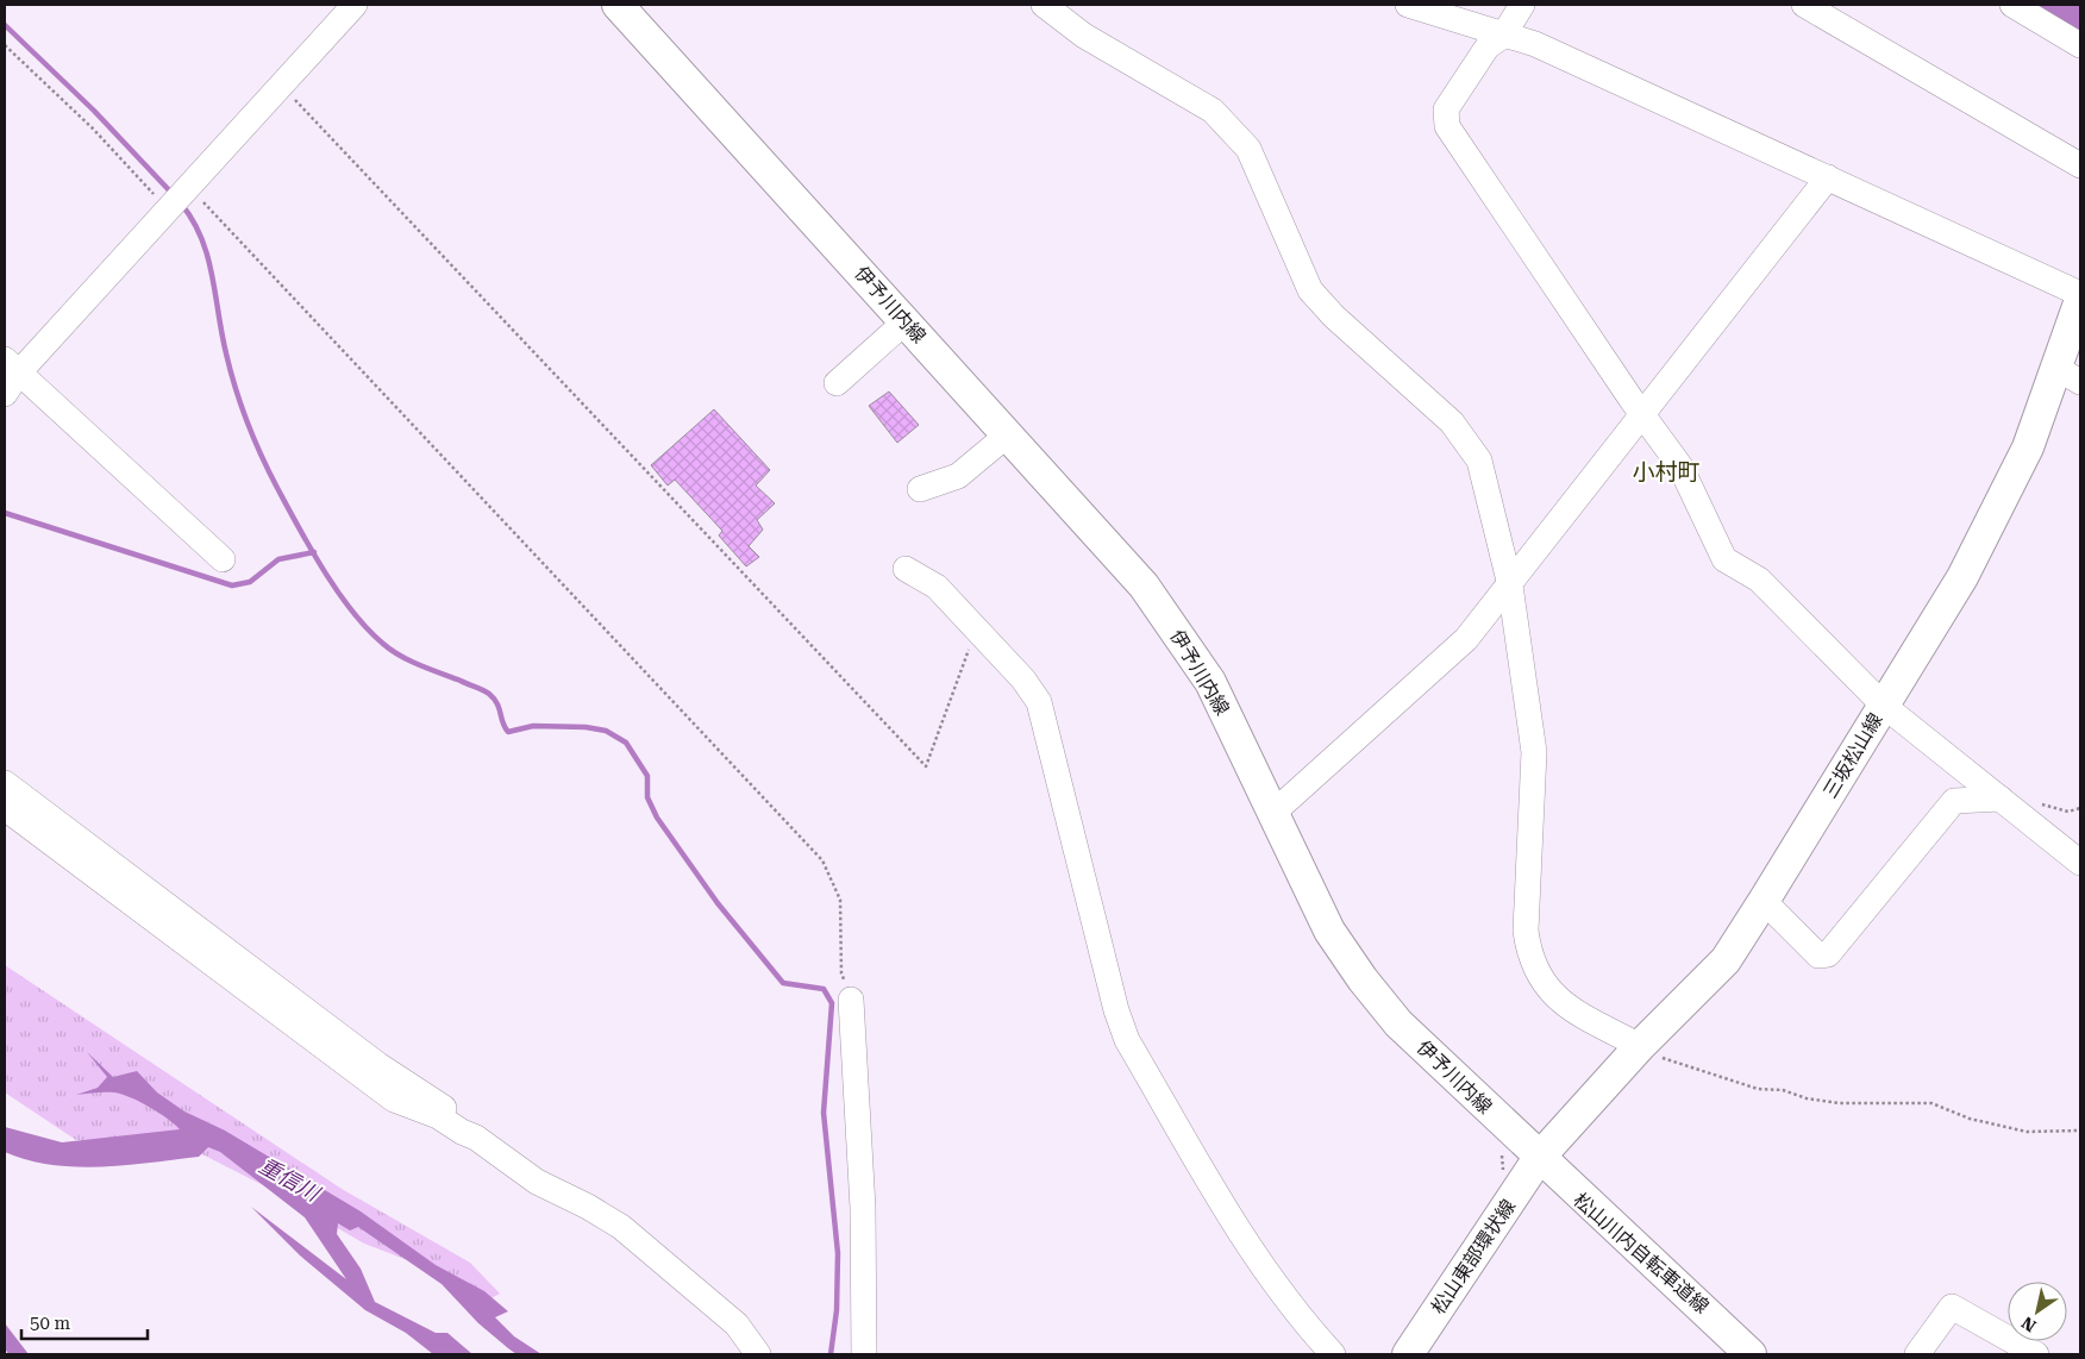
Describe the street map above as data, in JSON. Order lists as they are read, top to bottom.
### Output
{
  "streets": {
    "main road": ["伊予川内線", "三坂松山線", "松山東部環状線"]
  },
  "crossings": [
    ["伊予川内線", "三坂松山線"],
    ["伊予川内線", "松山東部環状線"],
    ["三坂松山線", "松山東部環状線"]
  ],
  "districts": ["小村町"],
  "water": ["重信川"],
  "scale_bar": "50 m",
  "north": "bottom left"
}
